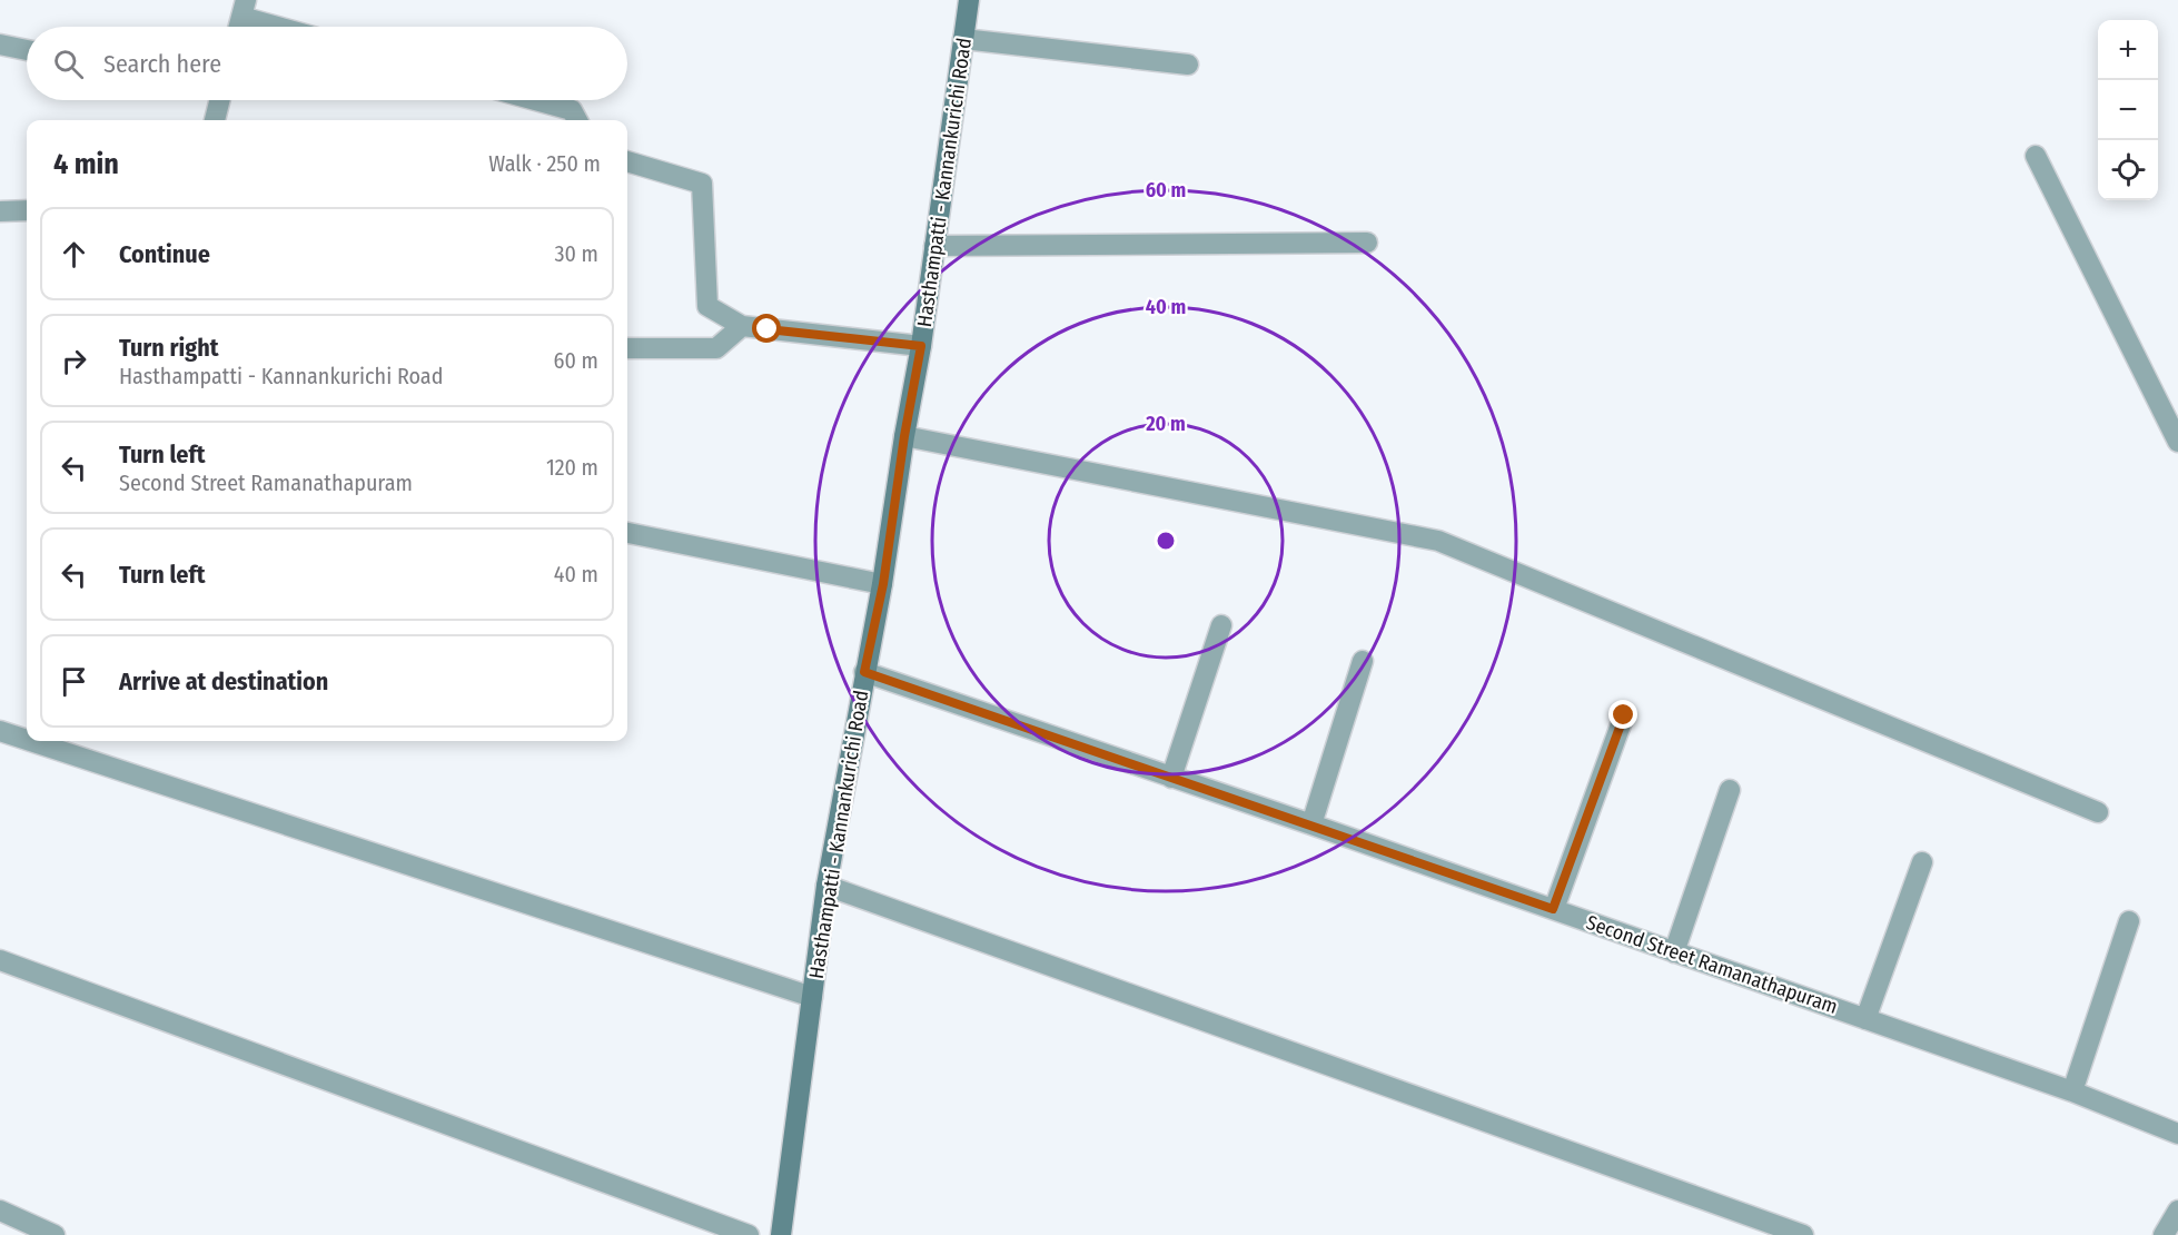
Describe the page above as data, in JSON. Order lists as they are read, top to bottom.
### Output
{
  "streets": {
    "main road": ["Hasthampatti - Kannankurichi Road"],
    "street": ["Second Street Ramanathapuram"]
  },
  "crossings": [
    ["Hasthampatti - Kannankurichi Road", "Second Street Ramanathapuram"]
  ],
  "page": {
    "map_buttons": ["+", "−"],
    "search": "Search here",
    "heading": ["4 min", "Walk · 250 m"],
    "list": [
      ["Continue", "30 m"],
      ["Turn right", "Hasthampatti - Kannankurichi Road", "60 m"],
      ["Turn left", "Second Street Ramanathapuram", "120 m"],
      ["Turn left", "40 m"],
      "Arrive at destination"
    ]
  },
  "rings": ["60 m", "40 m", "20 m"]
}
